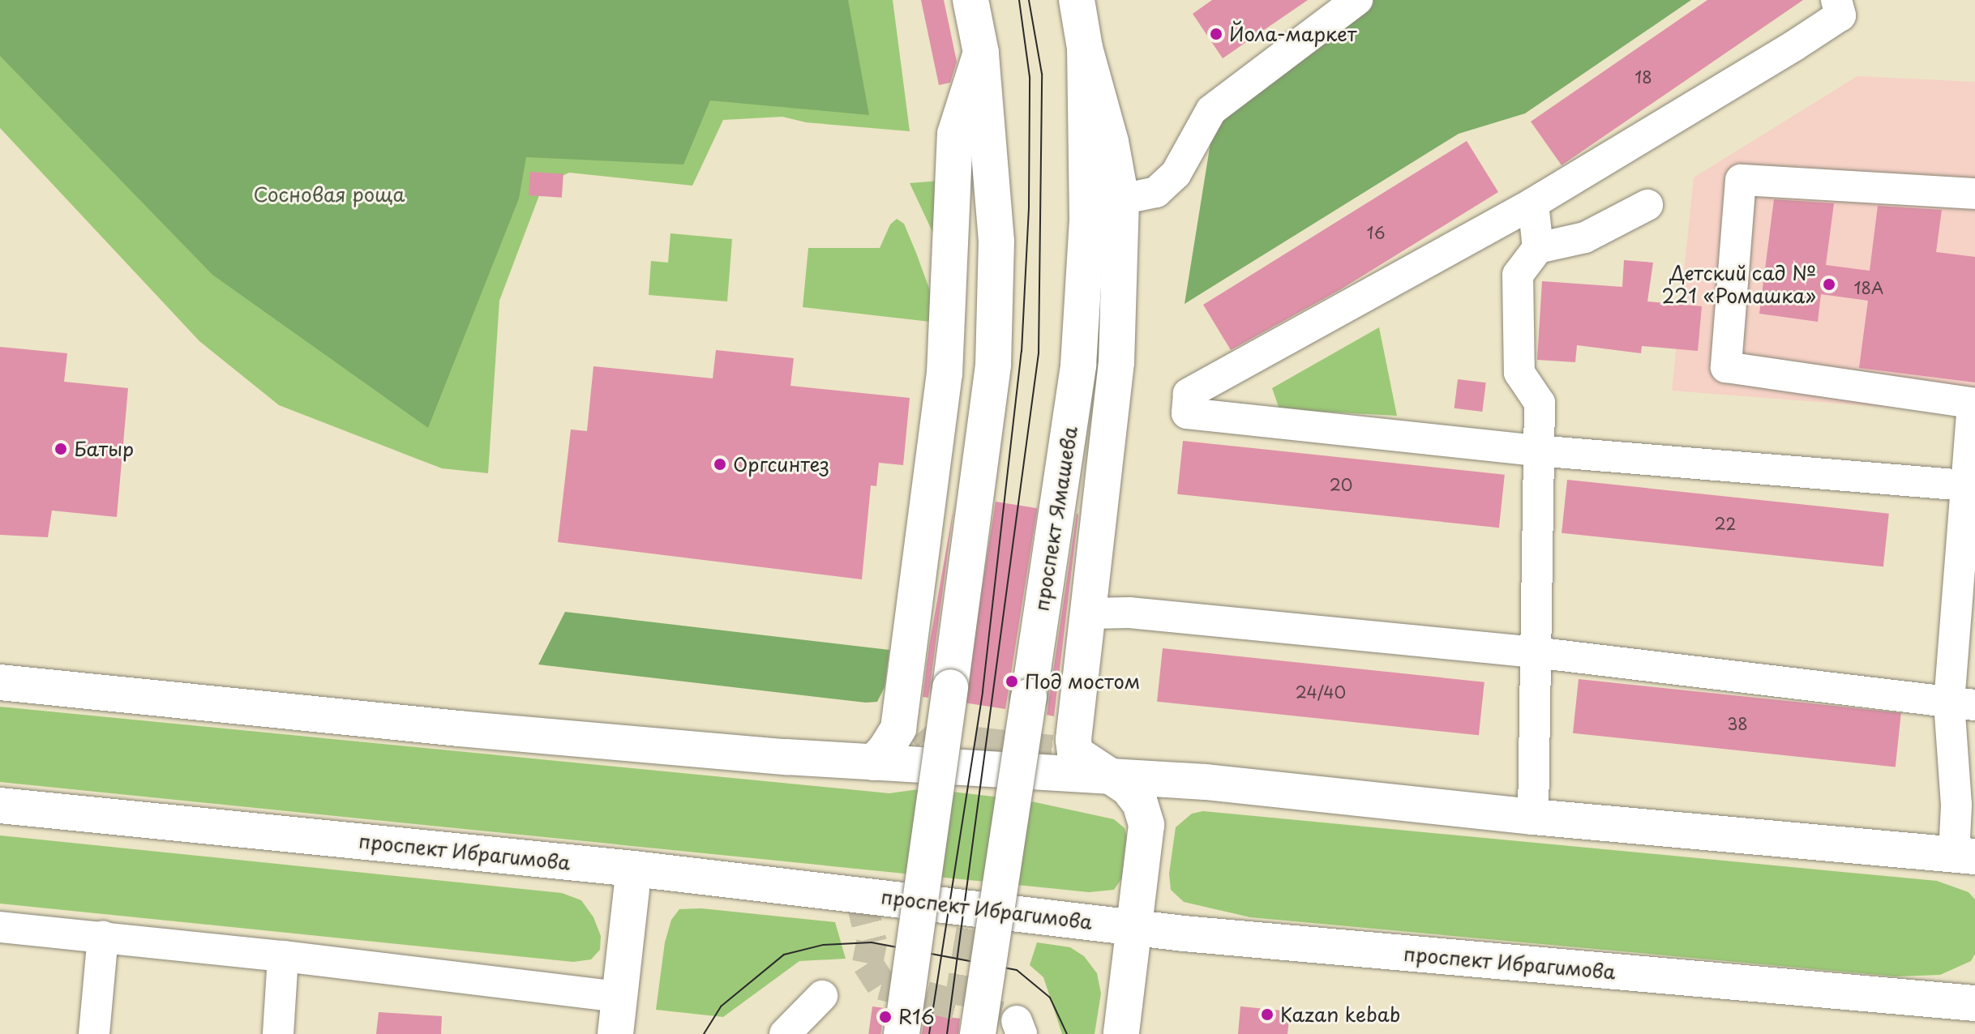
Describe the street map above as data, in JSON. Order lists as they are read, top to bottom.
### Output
{
  "streets": {
    "main road": ["проспект Ямашева", "проспект Ибрагимова"]
  },
  "parks": ["Сосновая роща"],
  "places": [
    "Йола-маркет",
    "Детский сад № 221 «Ромашка»",
    "Батыр",
    "Оргсинтез",
    "Под мостом",
    "Kazan kebab",
    "R16"
  ],
  "house_numbers": [
    "18",
    "16",
    "18А",
    "20",
    "22",
    "24/40",
    "38"
  ]
}
